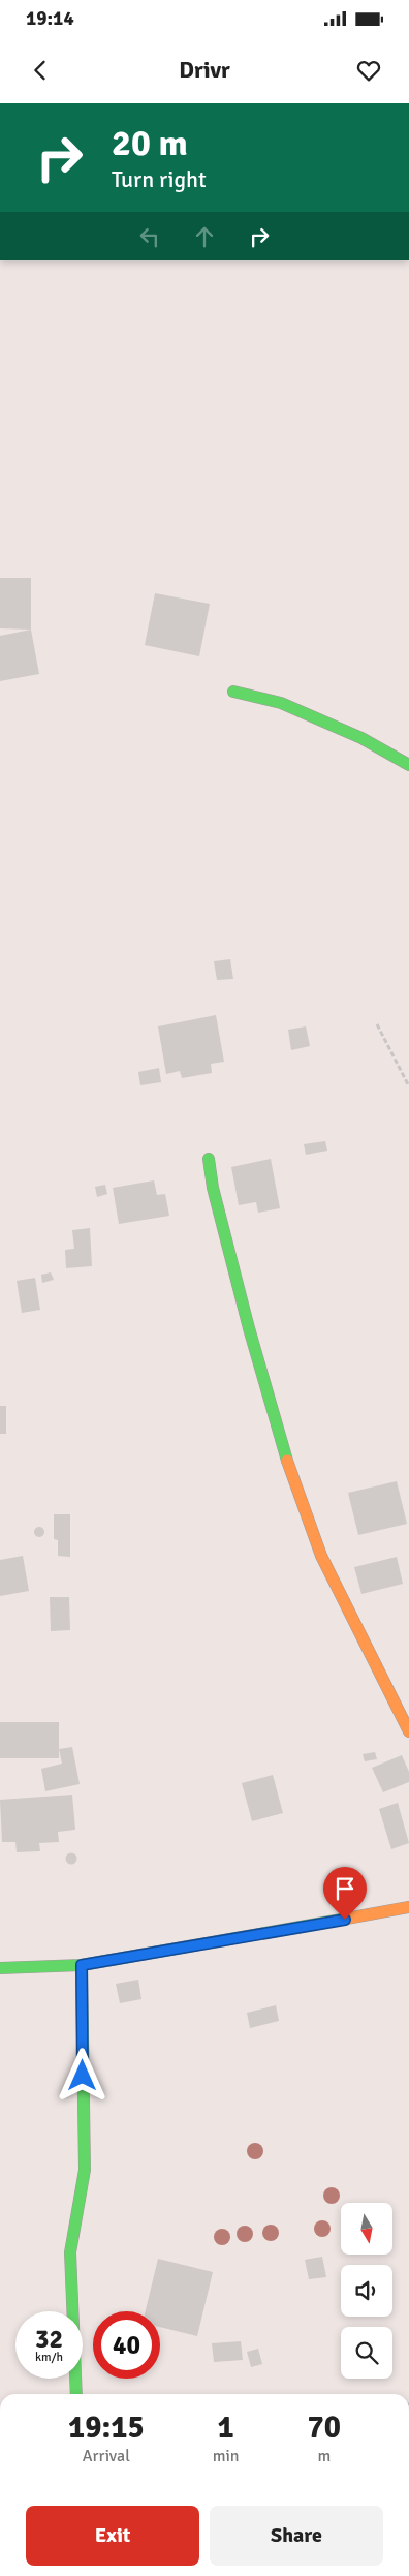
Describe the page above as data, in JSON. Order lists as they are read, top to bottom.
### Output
{
  "north": "bottom",
  "page": {
    "status": "19:14",
    "header": "Drivr",
    "turn": ["20 m", "Turn right"],
    "speed": "32 km/h",
    "limit": "40",
    "eta": [
      "19:15",
      "Arrival",
      "1",
      "min",
      "70",
      "m"
    ],
    "buttons": ["Exit", "Share"]
  }
}
